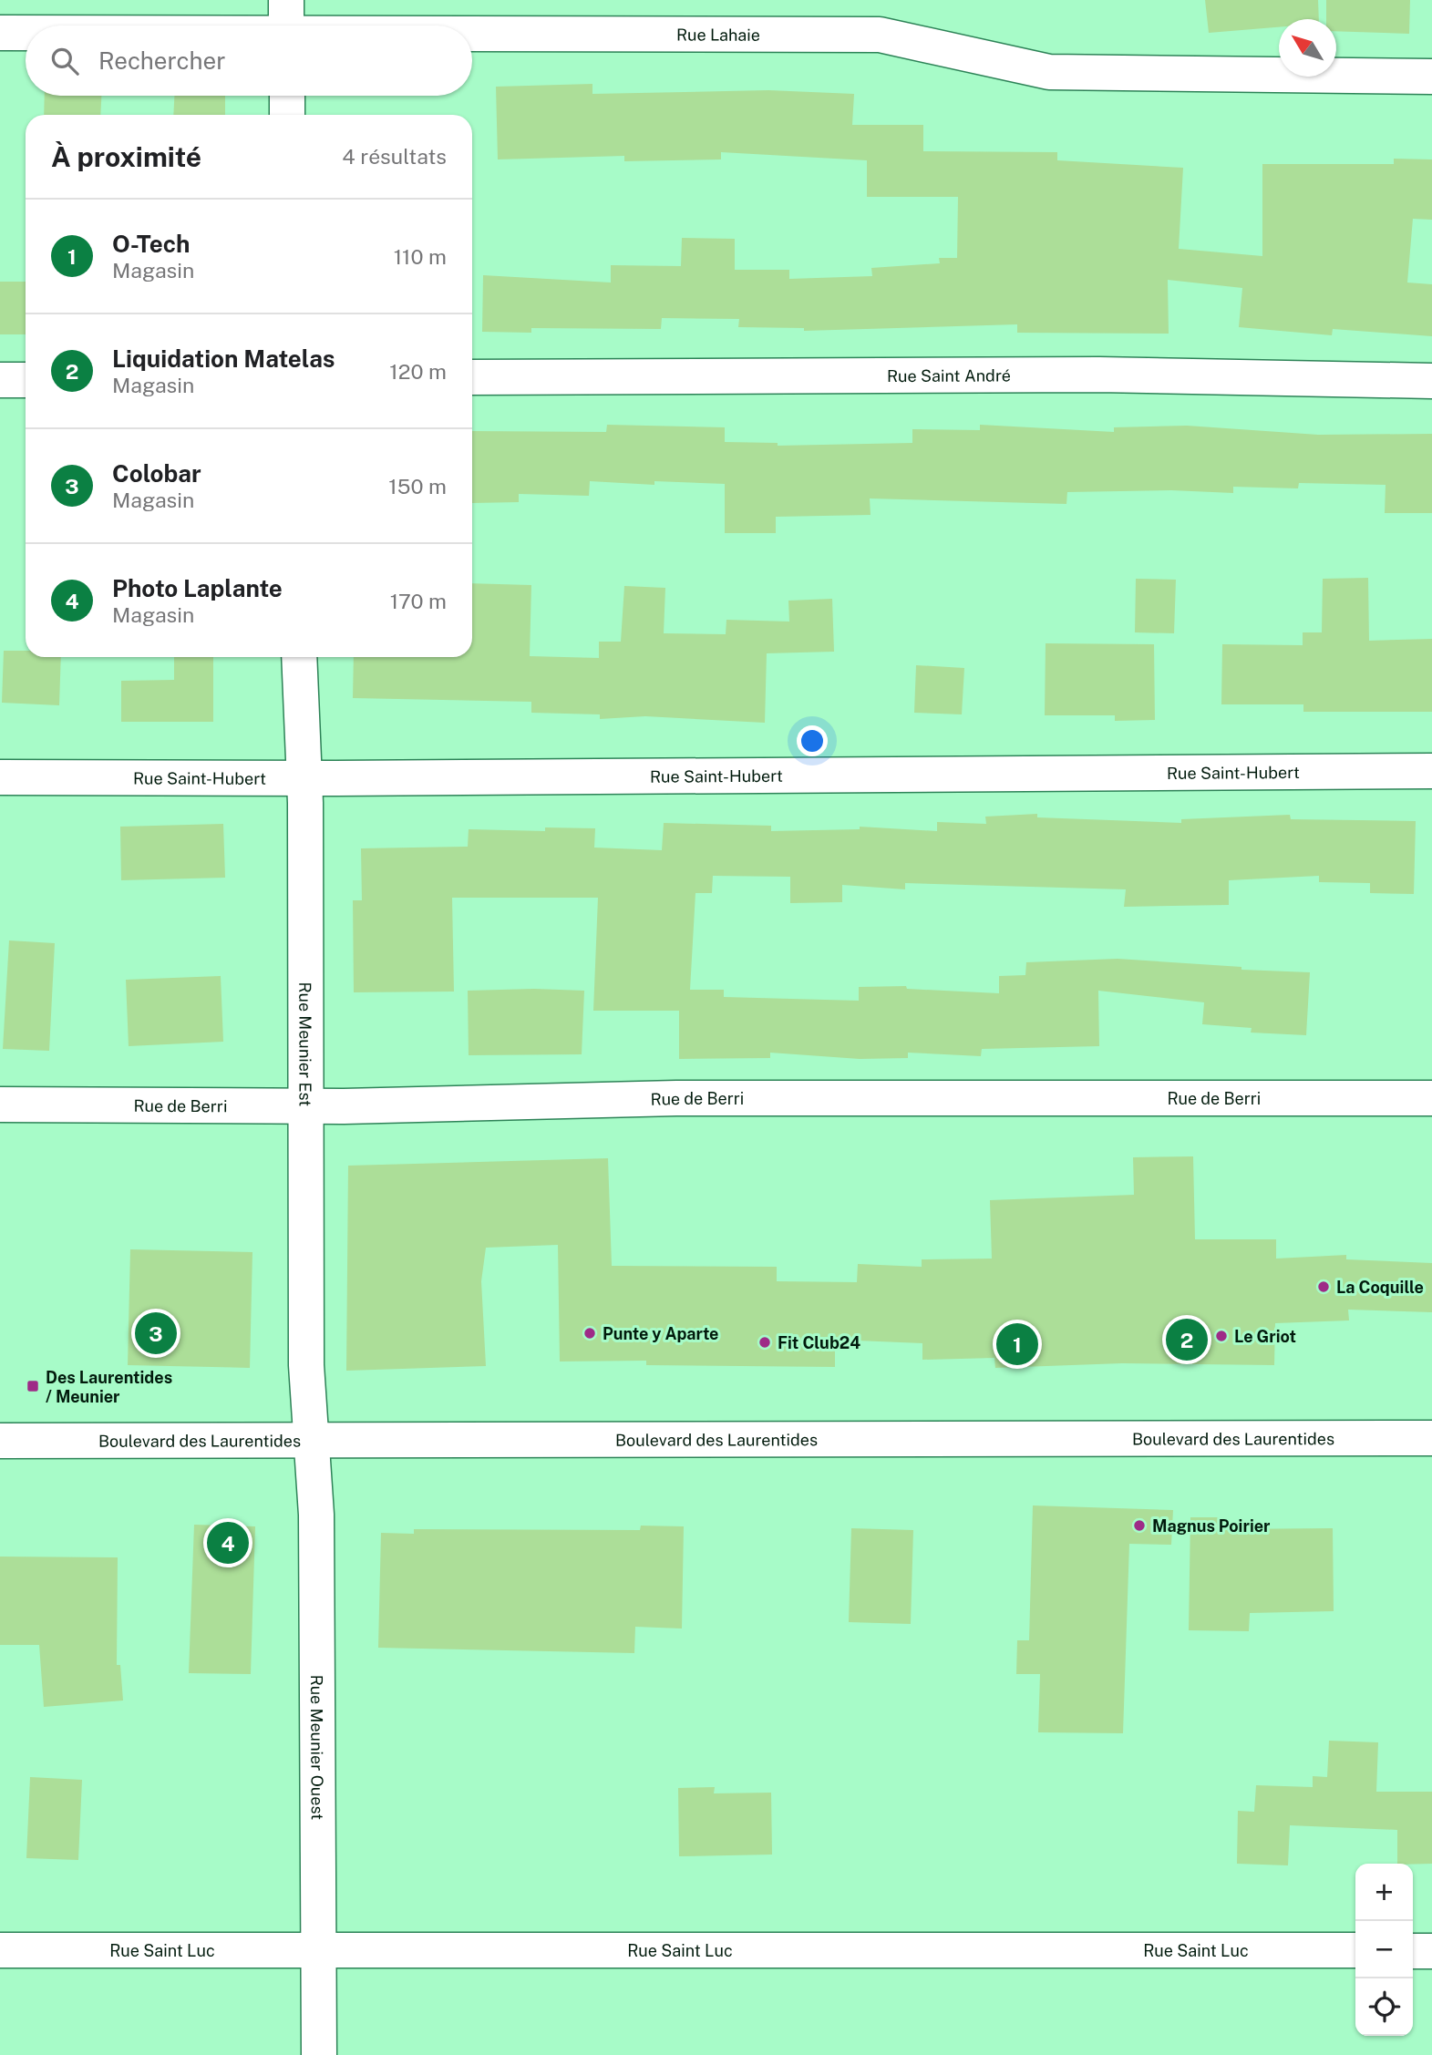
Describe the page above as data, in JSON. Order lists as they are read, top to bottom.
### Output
{
  "streets": {
    "street": [
      "Rue Lahaie",
      "Rue Saint André",
      "Rue Saint-Hubert",
      "Rue Meunier Est",
      "Rue de Berri",
      "Boulevard des Laurentides",
      "Rue Meunier Ouest",
      "Rue Saint Luc"
    ]
  },
  "crossings": [
    ["Rue Saint-Hubert", "Rue Meunier Est"],
    ["Rue Meunier Est", "Rue de Berri"],
    ["Rue Meunier Est", "Boulevard des Laurentides"],
    ["Rue Meunier Est", "Rue Meunier Ouest"],
    ["Boulevard des Laurentides", "Rue Meunier Ouest"],
    ["Rue Meunier Ouest", "Rue Saint Luc"]
  ],
  "places": {
    "other": [
      "La Coquille",
      "Punte y Aparte",
      "Le Griot",
      "Fit Club24",
      "Magnus Poirier"
    ],
    "transit": ["Des Laurentides / Meunier"]
  },
  "north": "top left",
  "page": {
    "search": "Rechercher",
    "heading": ["À proximité", "4 résultats"],
    "list": [
      {
        "mark": "1",
        "name": "O-Tech",
        "note": "Magasin",
        "value": "110 m"
      },
      {
        "mark": "2",
        "name": "Liquidation Matelas",
        "note": "Magasin",
        "value": "120 m"
      },
      {
        "mark": "3",
        "name": "Colobar",
        "note": "Magasin",
        "value": "150 m"
      },
      {
        "mark": "4",
        "name": "Photo Laplante",
        "note": "Magasin",
        "value": "170 m"
      }
    ],
    "pins": [
      "3",
      "2",
      "1",
      "4"
    ],
    "map_buttons": ["+", "−"]
  }
}
